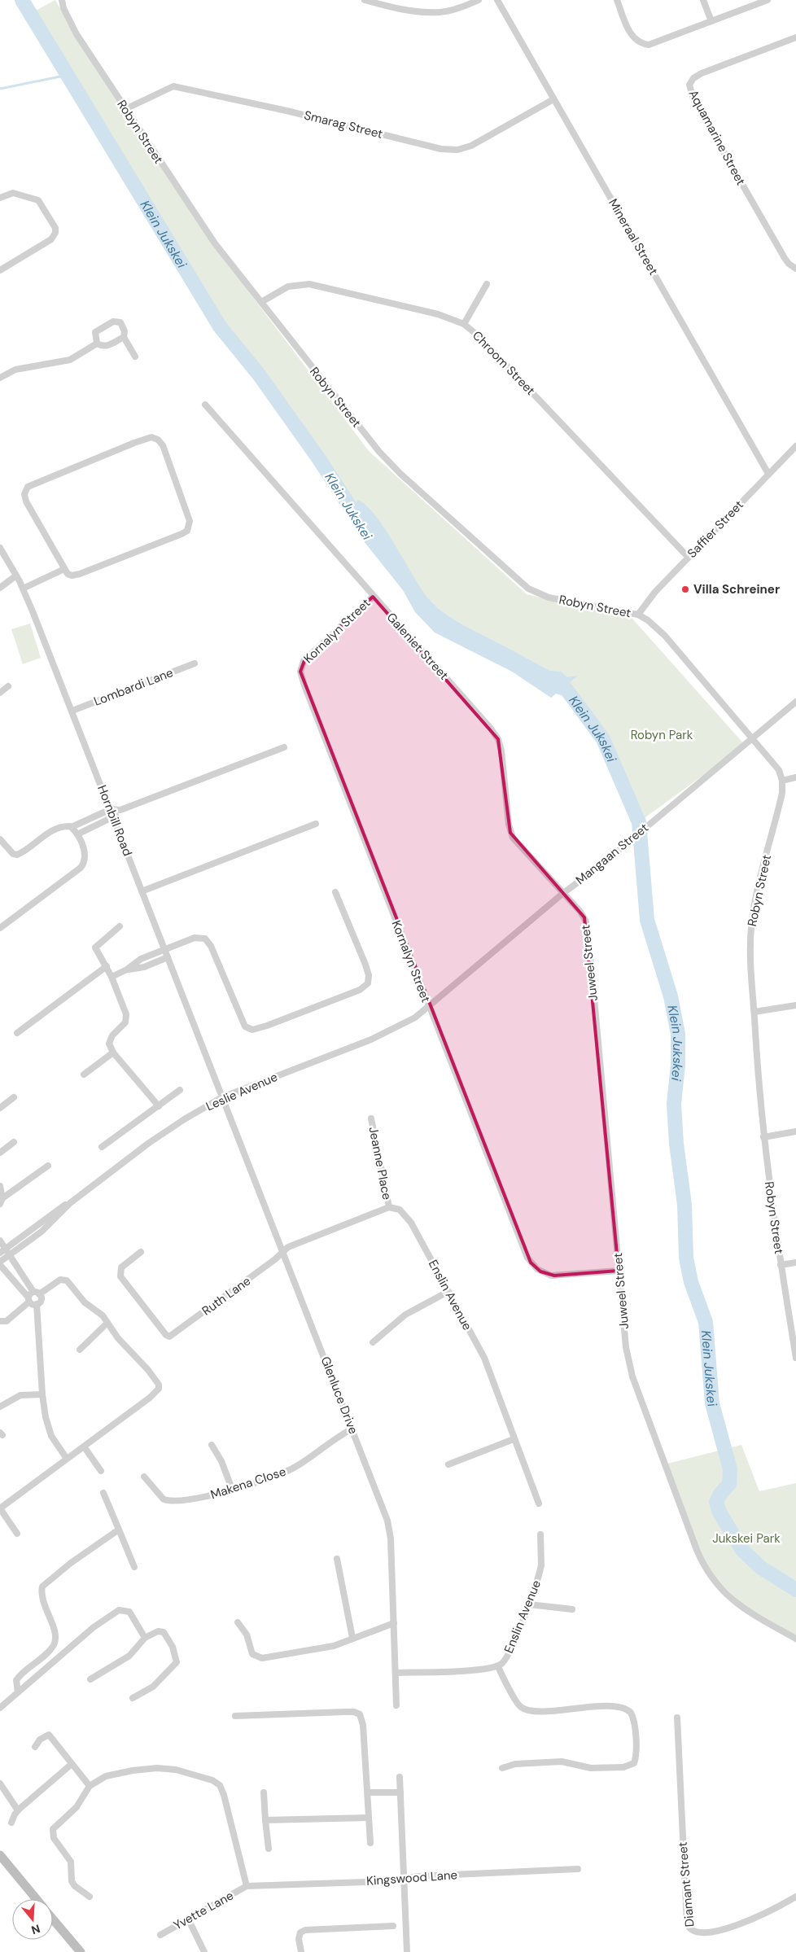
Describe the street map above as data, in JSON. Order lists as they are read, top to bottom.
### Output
{
  "streets": {
    "street": [
      "Smarag Street",
      "Robyn Street",
      "Aquamarine Street",
      "Mineraal Street",
      "Chroom Street",
      "Saffier Street",
      "Kornalyn Street",
      "Galeniet Street",
      "Lombardi Lane",
      "Hornbill Road",
      "Mangaan Street",
      "Juweel Street",
      "Leslie Avenue",
      "Jeanne Place",
      "Enslin Avenue",
      "Ruth Lane",
      "Glenluce Drive",
      "Makena Close",
      "Kingswood Lane",
      "Diamant Street",
      "Yvette Lane"
    ]
  },
  "crossings": [
    ["Smarag Street", "Robyn Street"],
    ["Smarag Street", "Mineraal Street"],
    ["Robyn Street", "Chroom Street"],
    ["Robyn Street", "Saffier Street"],
    ["Robyn Street", "Mangaan Street"],
    ["Mineraal Street", "Saffier Street"],
    ["Chroom Street", "Saffier Street"],
    ["Kornalyn Street", "Galeniet Street"],
    ["Kornalyn Street", "Mangaan Street"],
    ["Kornalyn Street", "Juweel Street"],
    ["Kornalyn Street", "Leslie Avenue"],
    ["Galeniet Street", "Mangaan Street"],
    ["Galeniet Street", "Juweel Street"],
    ["Lombardi Lane", "Hornbill Road"],
    ["Hornbill Road", "Leslie Avenue"],
    ["Hornbill Road", "Glenluce Drive"],
    ["Mangaan Street", "Juweel Street"],
    ["Mangaan Street", "Leslie Avenue"],
    ["Leslie Avenue", "Glenluce Drive"],
    ["Jeanne Place", "Enslin Avenue"],
    ["Enslin Avenue", "Glenluce Drive"],
    ["Ruth Lane", "Glenluce Drive"],
    ["Glenluce Drive", "Makena Close"],
    ["Kingswood Lane", "Yvette Lane"]
  ],
  "water": ["Klein Jukskei"],
  "parks": ["Robyn Park", "Jukskei Park"],
  "places": ["Villa Schreiner"],
  "north": "bottom"
}
